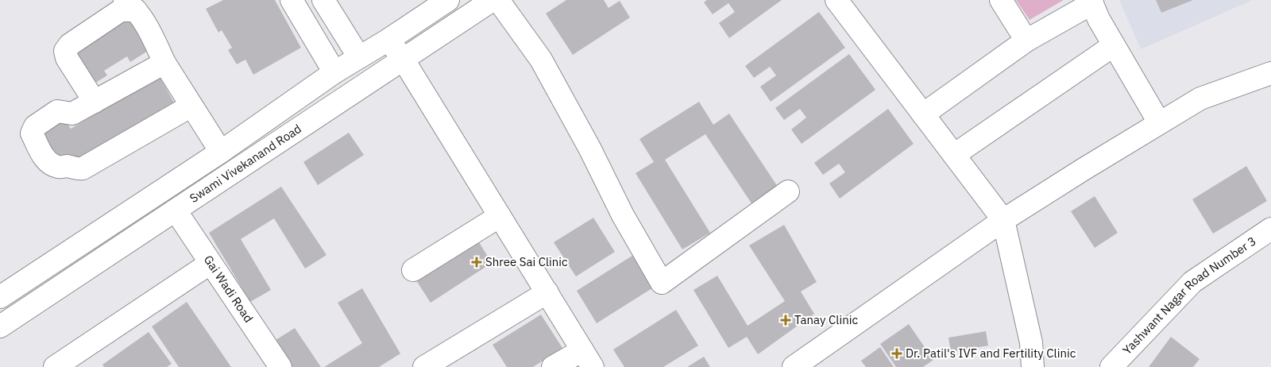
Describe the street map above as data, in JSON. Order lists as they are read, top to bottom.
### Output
{
  "streets": {
    "street": ["Swami Vivekanand Road", "Gai Wadi Road", "Yashwant Nagar Road Number 3"]
  },
  "crossings": [
    ["Swami Vivekanand Road", "Gai Wadi Road"]
  ],
  "places": {
    "health": ["Shree Sai Clinic", "Tanay Clinic", "Dr. Patil's IVF and Fertility Clinic"]
  }
}
